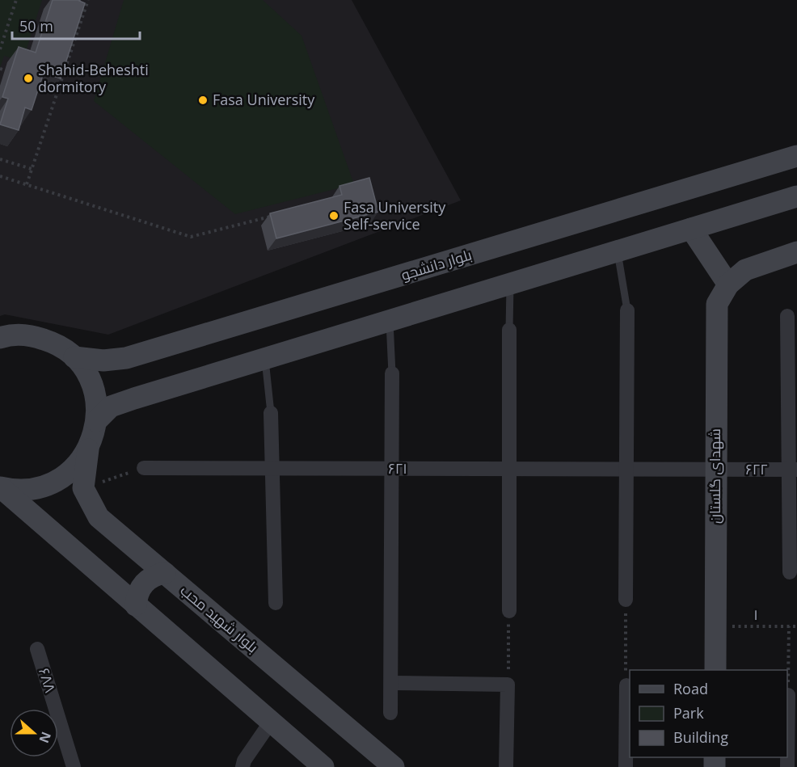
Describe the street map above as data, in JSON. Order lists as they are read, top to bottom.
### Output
{
  "streets": {
    "main road": ["بلوار دانشجو", "شهدای گلستان", "بلوار شهید محب"],
    "street": ["۶۲۱", "۶۲۲", "۶۸۸"],
    "path": ["۱"]
  },
  "crossings": [
    ["۶۲۱", "۶۲۲"],
    ["۶۲۱", "شهدای گلستان"],
    ["۶۲۲", "شهدای گلستان"],
    ["شهدای گلستان", "۱"]
  ],
  "places": ["Shahid-Beheshti dormitory", "Fasa University", "Fasa University Self-service"],
  "legend": ["Road", "Park", "Building"],
  "scale_bar": "50 m",
  "north": "right"
}
